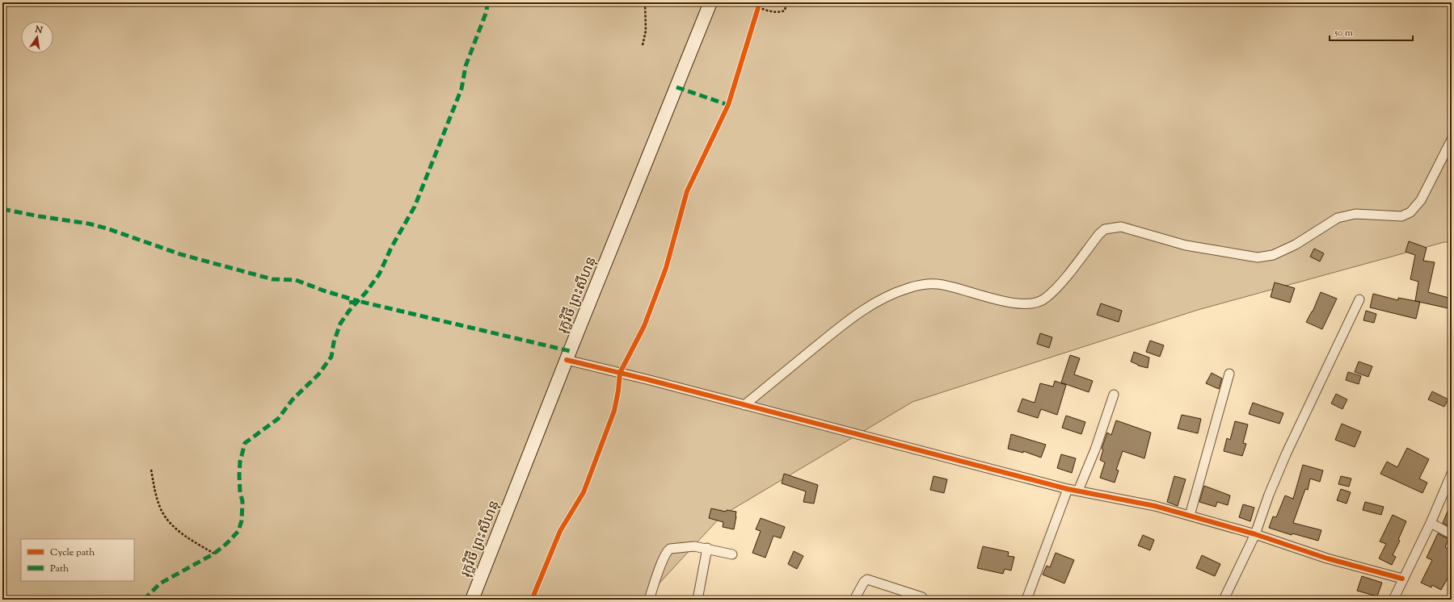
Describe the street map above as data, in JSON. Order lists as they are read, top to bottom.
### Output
{
  "streets": {
    "street": ["រុក្ខវិថី ព្រះសីហនុ"]
  },
  "legend": ["Cycle path", "Path"],
  "scale_bar": "50 m",
  "north": "top"
}
